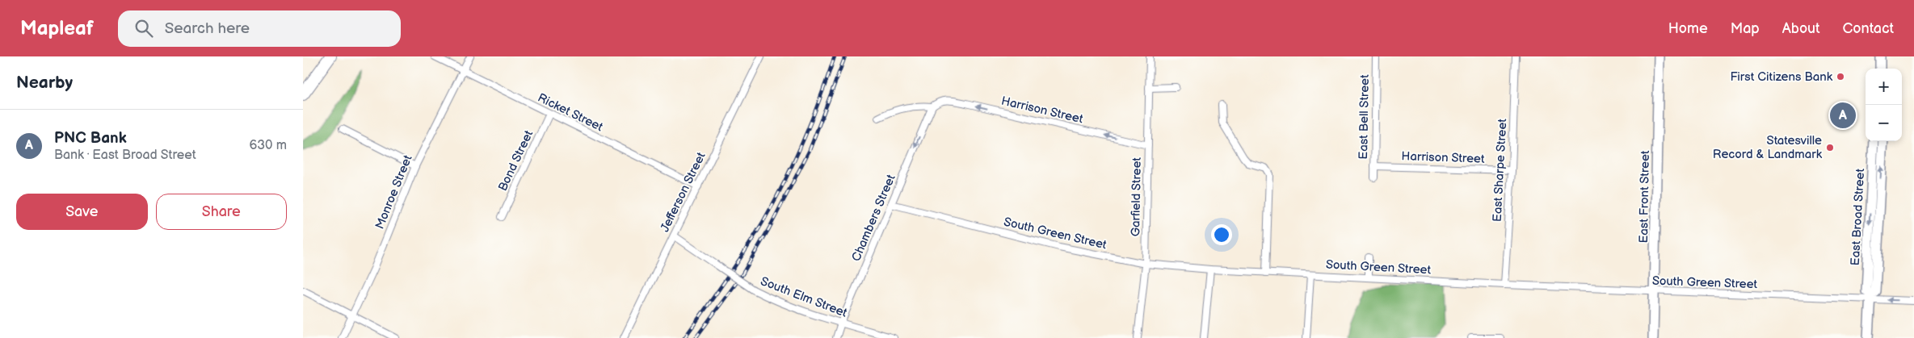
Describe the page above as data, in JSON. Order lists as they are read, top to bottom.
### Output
{
  "streets": {
    "street": [
      "Harrison Street",
      "Ricket Street",
      "East Bell Street",
      "Bond Street",
      "East Sharpe Street",
      "Monroe Street",
      "Jefferson Street",
      "Garfield Street",
      "East Front Street",
      "East Broad Street",
      "Chambers Street",
      "South Green Street",
      "South Elm Street"
    ]
  },
  "crossings": [
    ["Harrison Street", "East Bell Street"],
    ["Harrison Street", "East Sharpe Street"],
    ["Harrison Street", "Garfield Street"],
    ["Harrison Street", "Chambers Street"],
    ["Ricket Street", "Bond Street"],
    ["Ricket Street", "Monroe Street"],
    ["Ricket Street", "Jefferson Street"],
    ["East Sharpe Street", "South Green Street"],
    ["Jefferson Street", "South Elm Street"],
    ["Garfield Street", "South Green Street"],
    ["East Front Street", "South Green Street"],
    ["East Broad Street", "South Green Street"],
    ["Chambers Street", "South Green Street"],
    ["Chambers Street", "South Elm Street"]
  ],
  "one_way": ["Harrison Street", "Chambers Street"],
  "places": ["First Citizens Bank", "Statesville Record & Landmark"],
  "page": {
    "header": "Mapleaf",
    "search": "Search here",
    "nav": [
      "Home",
      "Map",
      "About",
      "Contact"
    ],
    "heading": "Nearby",
    "map_buttons": ["+", "−"],
    "pins": "A",
    "list": [
      {
        "mark": "A",
        "name": "PNC Bank",
        "note": "Bank · East Broad Street",
        "value": "630 m"
      }
    ],
    "buttons": ["Save", "Share"]
  }
}
